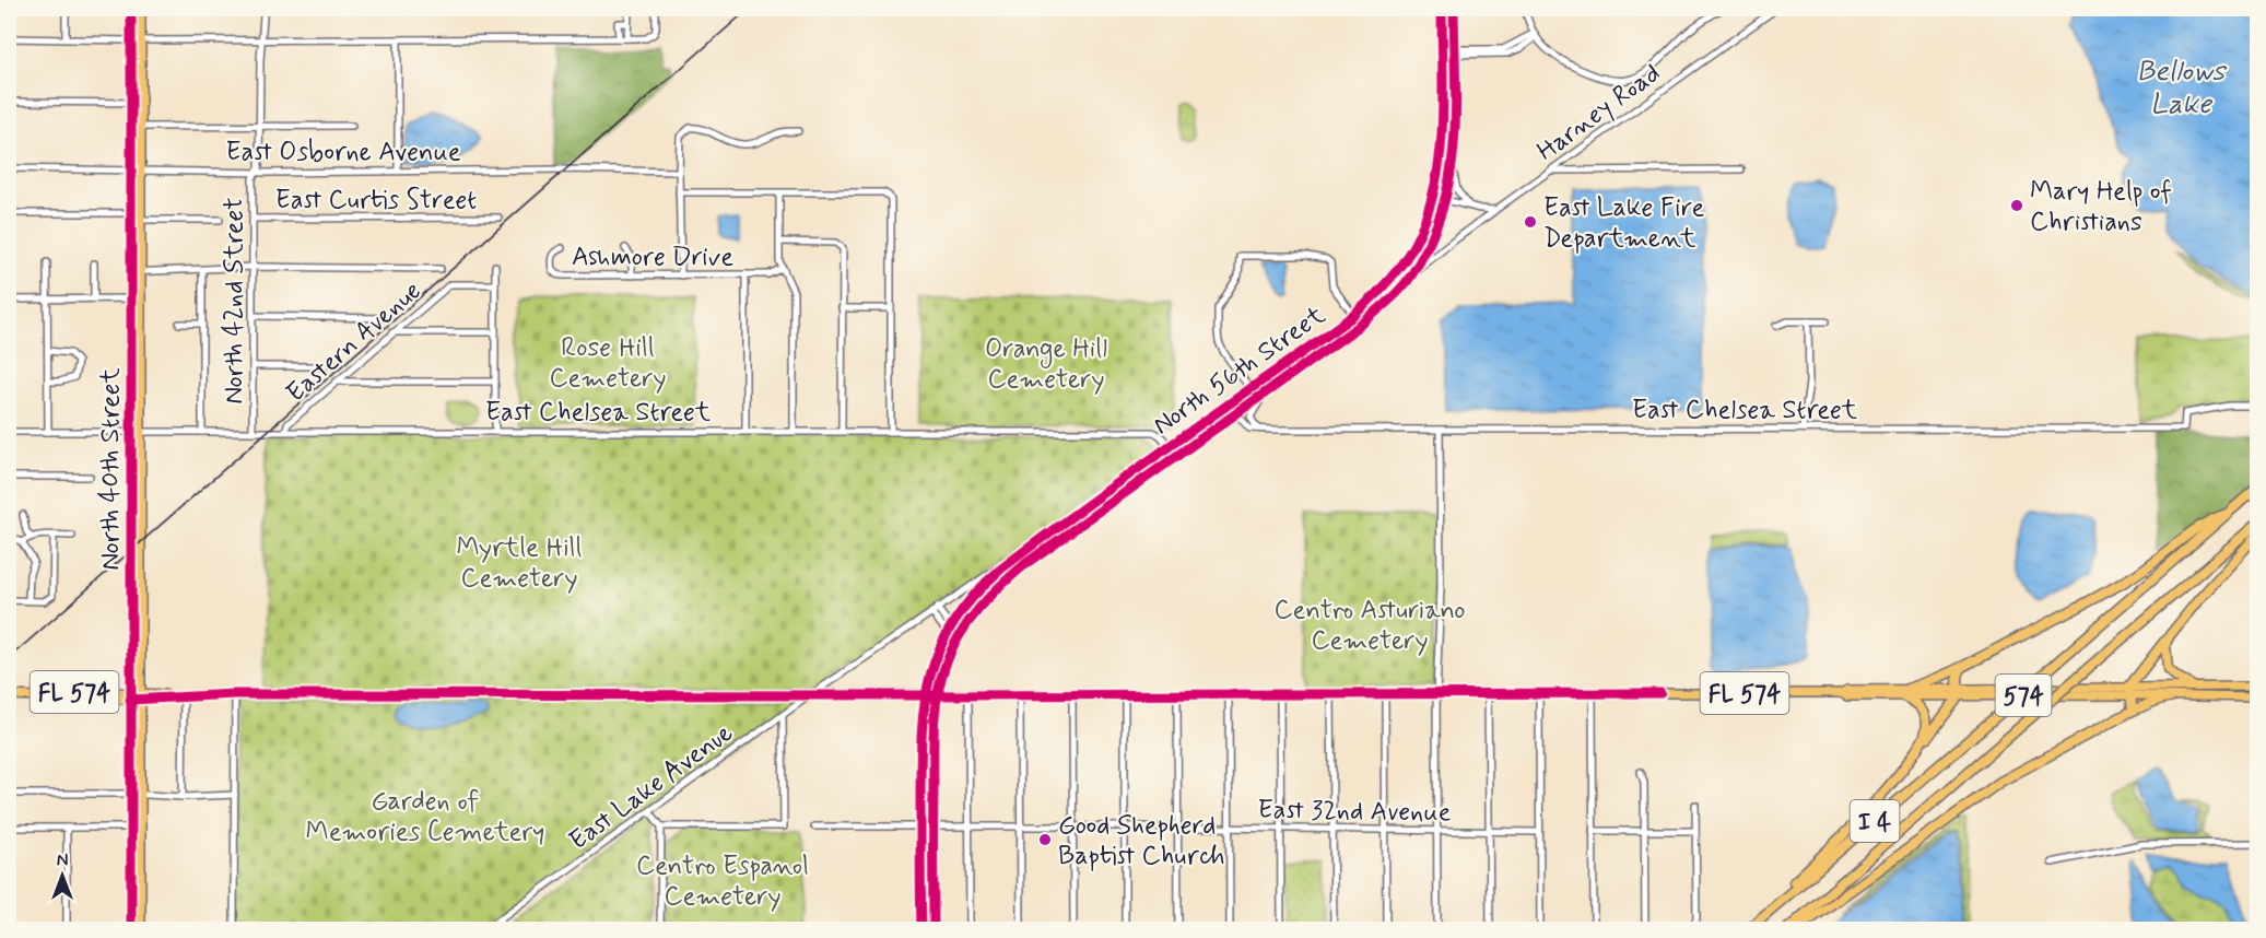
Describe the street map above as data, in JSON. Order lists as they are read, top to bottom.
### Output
{
  "streets": {
    "highway": ["I 4"],
    "main road": [
      "North 56th Street",
      "North 40th Street",
      "FL 574",
      "574"
    ],
    "street": [
      "Harney Road",
      "East Osborne Avenue",
      "East Curtis Street",
      "Ashmore Drive",
      "North 42nd Street",
      "Eastern Avenue",
      "East Chelsea Street",
      "East Lake Avenue",
      "East 32nd Avenue"
    ]
  },
  "crossings": [
    ["Harney Road", "North 56th Street"],
    ["East Osborne Avenue", "North 42nd Street"],
    ["East Osborne Avenue", "North 40th Street"],
    ["East Curtis Street", "North 42nd Street"],
    ["North 42nd Street", "East Chelsea Street"],
    ["Eastern Avenue", "East Chelsea Street"],
    ["North 56th Street", "East Chelsea Street"],
    ["North 56th Street", "FL 574"],
    ["North 56th Street", "East 32nd Avenue"],
    ["East Chelsea Street", "North 40th Street"],
    ["North 40th Street", "FL 574"],
    ["FL 574", "574"],
    ["FL 574", "East Lake Avenue"]
  ],
  "water": ["Bellows Lake"],
  "parks": [
    "Rose Hill Cemetery",
    "Orange Hill Cemetery",
    "Myrtle Hill Cemetery",
    "Centro Asturiano Cemetery",
    "Garden of Memories Cemetery",
    "Centro Espanol Cemetery"
  ],
  "places": ["Mary Help of Christians", "East Lake Fire Department", "Good Shepherd Baptist Church"],
  "north": "top"
}
